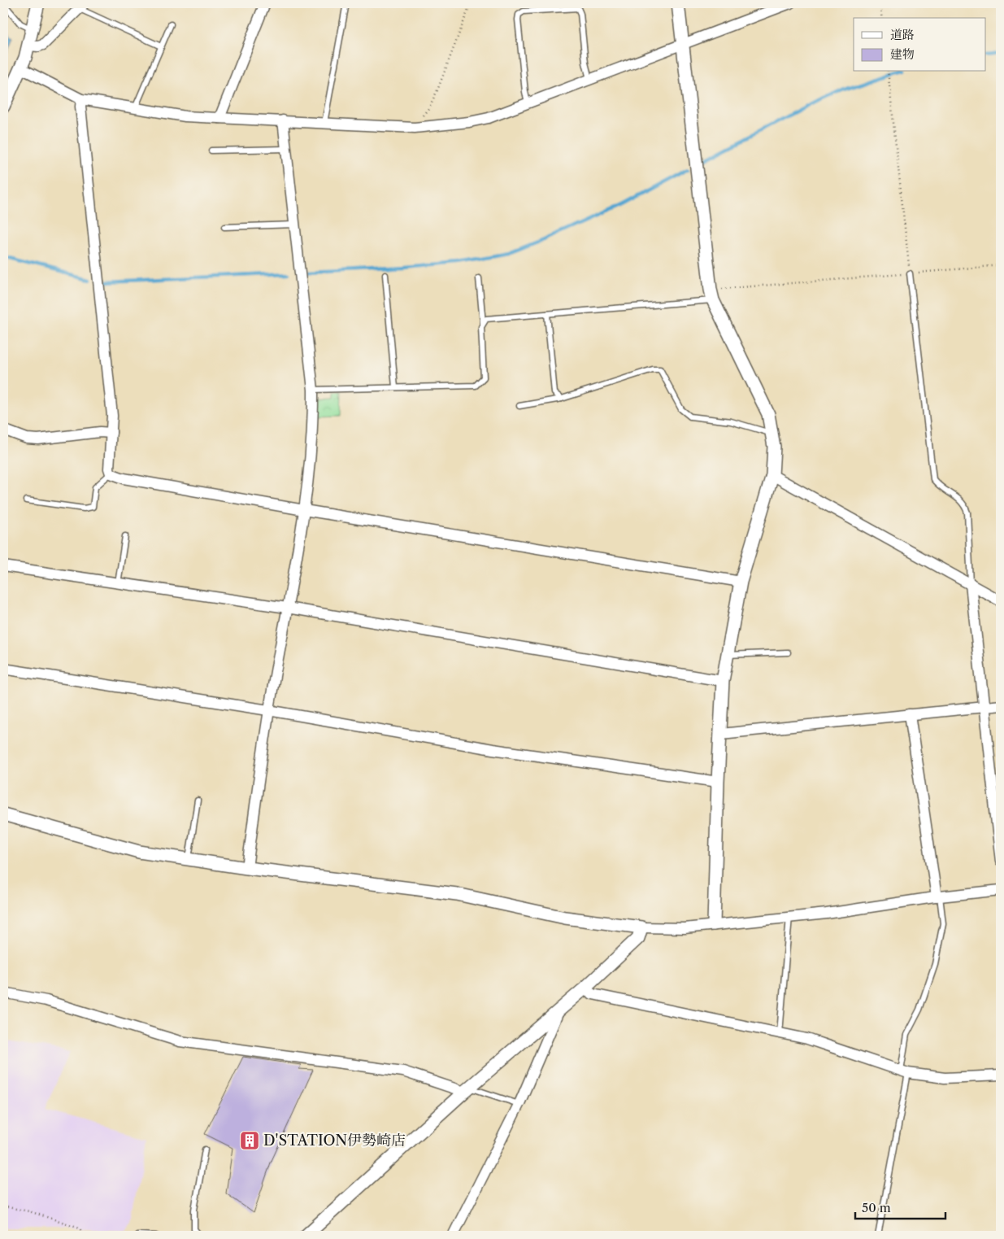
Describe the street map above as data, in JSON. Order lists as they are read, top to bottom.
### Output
{
  "places": {
    "building": ["D'STATION伊勢崎店"]
  },
  "legend": ["道路", "建物"],
  "scale_bar": "50 m"
}
